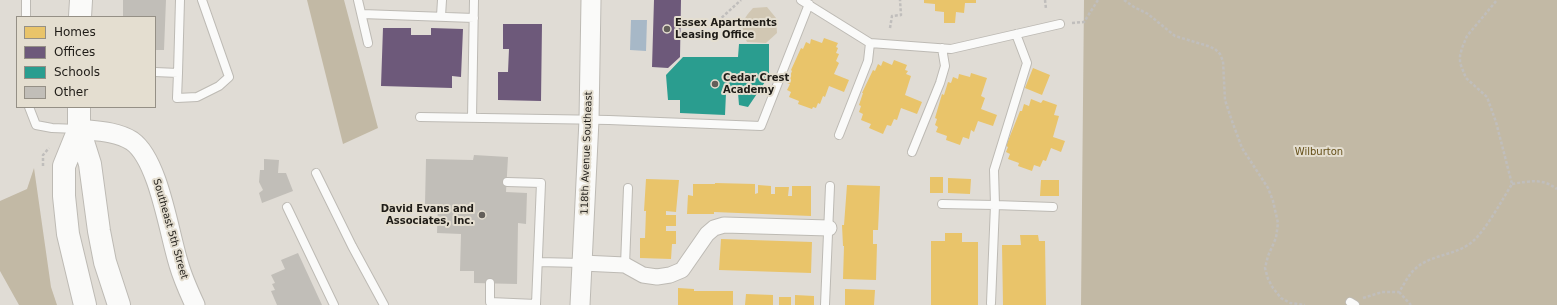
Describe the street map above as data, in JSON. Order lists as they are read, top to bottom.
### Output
{
  "streets": {
    "street": ["118th Avenue Southeast", "Southeast 5th Street"]
  },
  "parks": ["Wilburton"],
  "places": ["Essex Apartments Leasing Office", "Cedar Crest Academy", "David Evans and Associates, Inc."],
  "legend": [
    "Homes",
    "Offices",
    "Schools",
    "Other"
  ]
}
